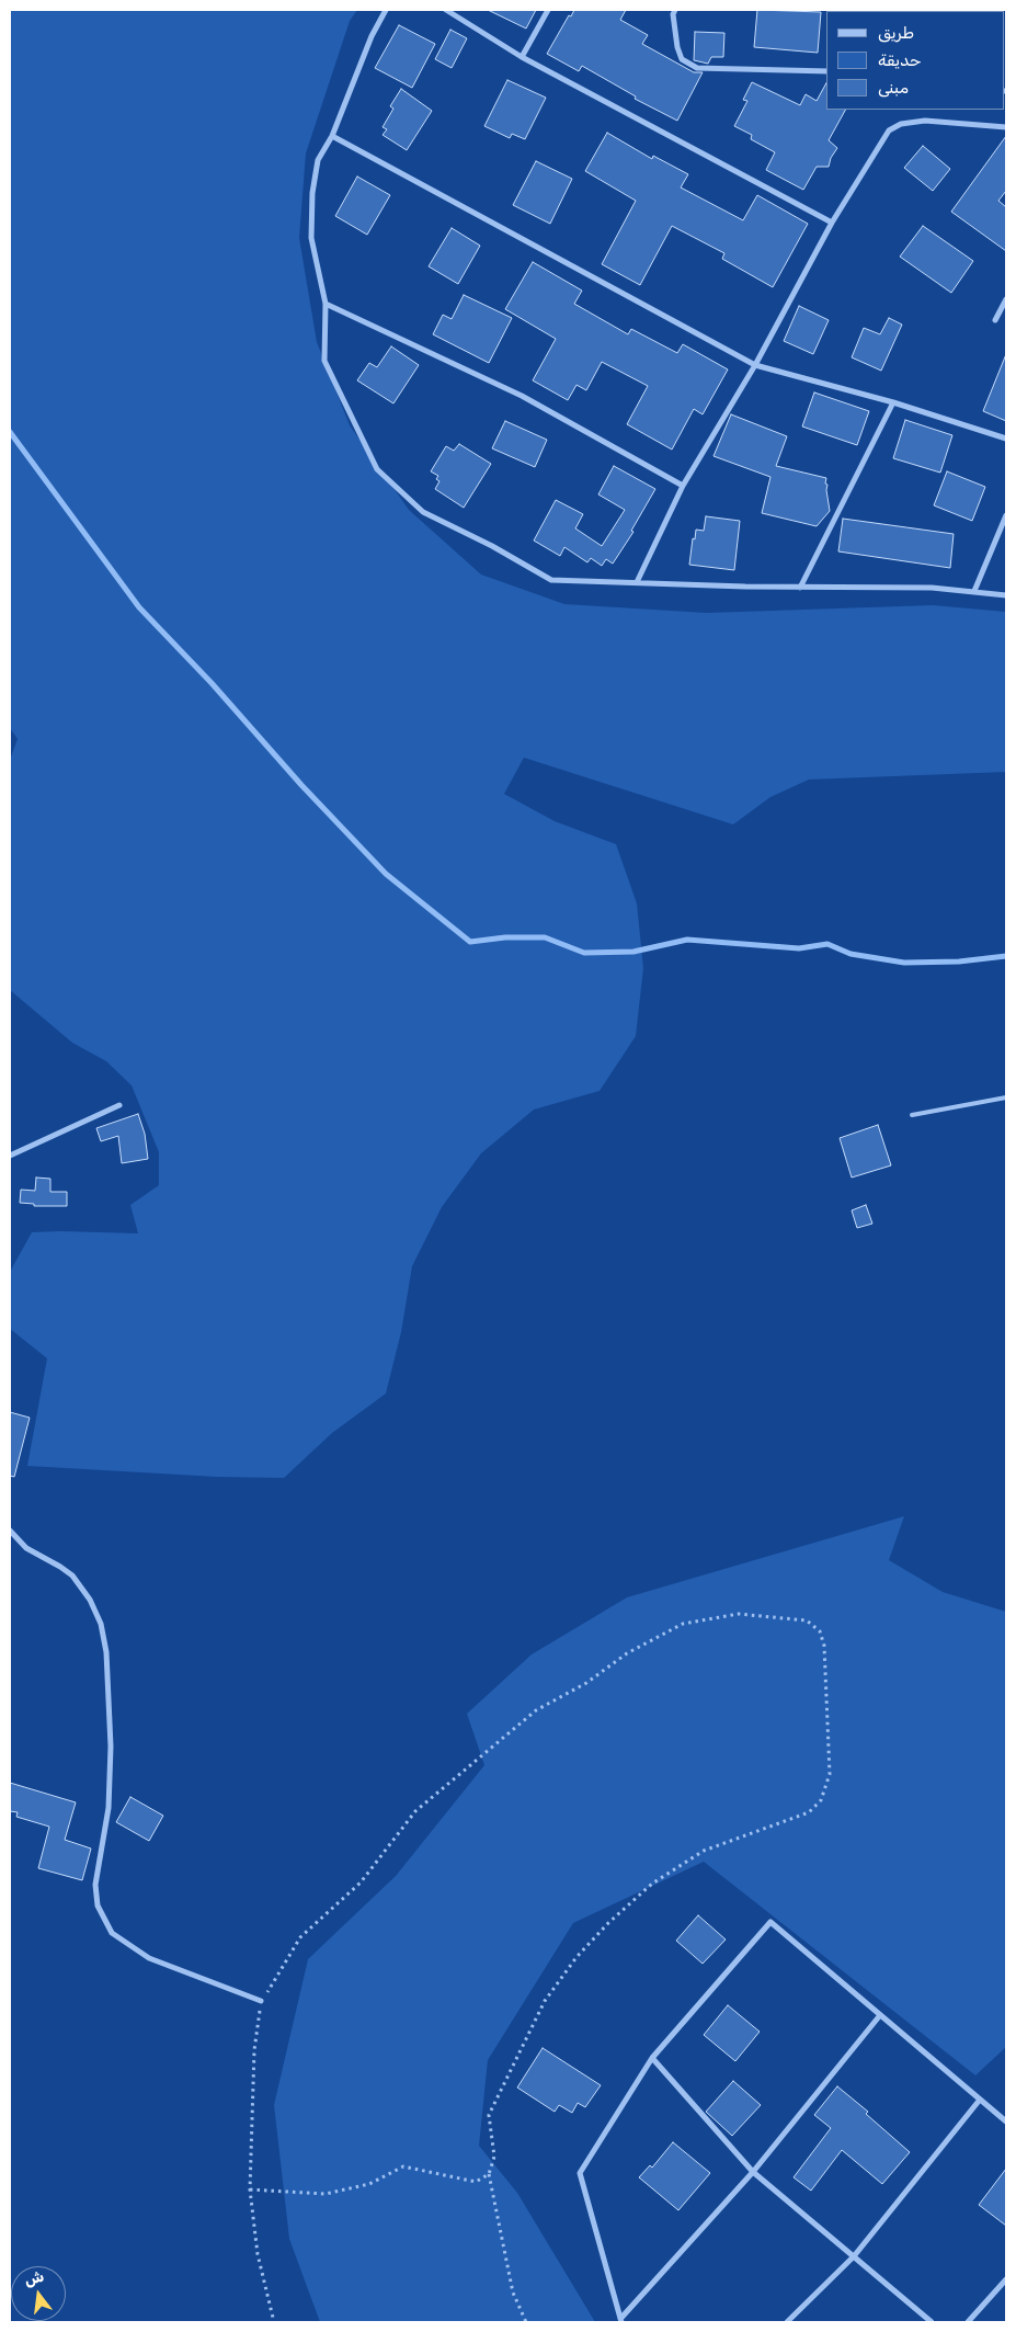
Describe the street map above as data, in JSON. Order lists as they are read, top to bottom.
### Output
{
  "legend": ["طريق", "حديقة", "مبنى"],
  "north": "top"
}
